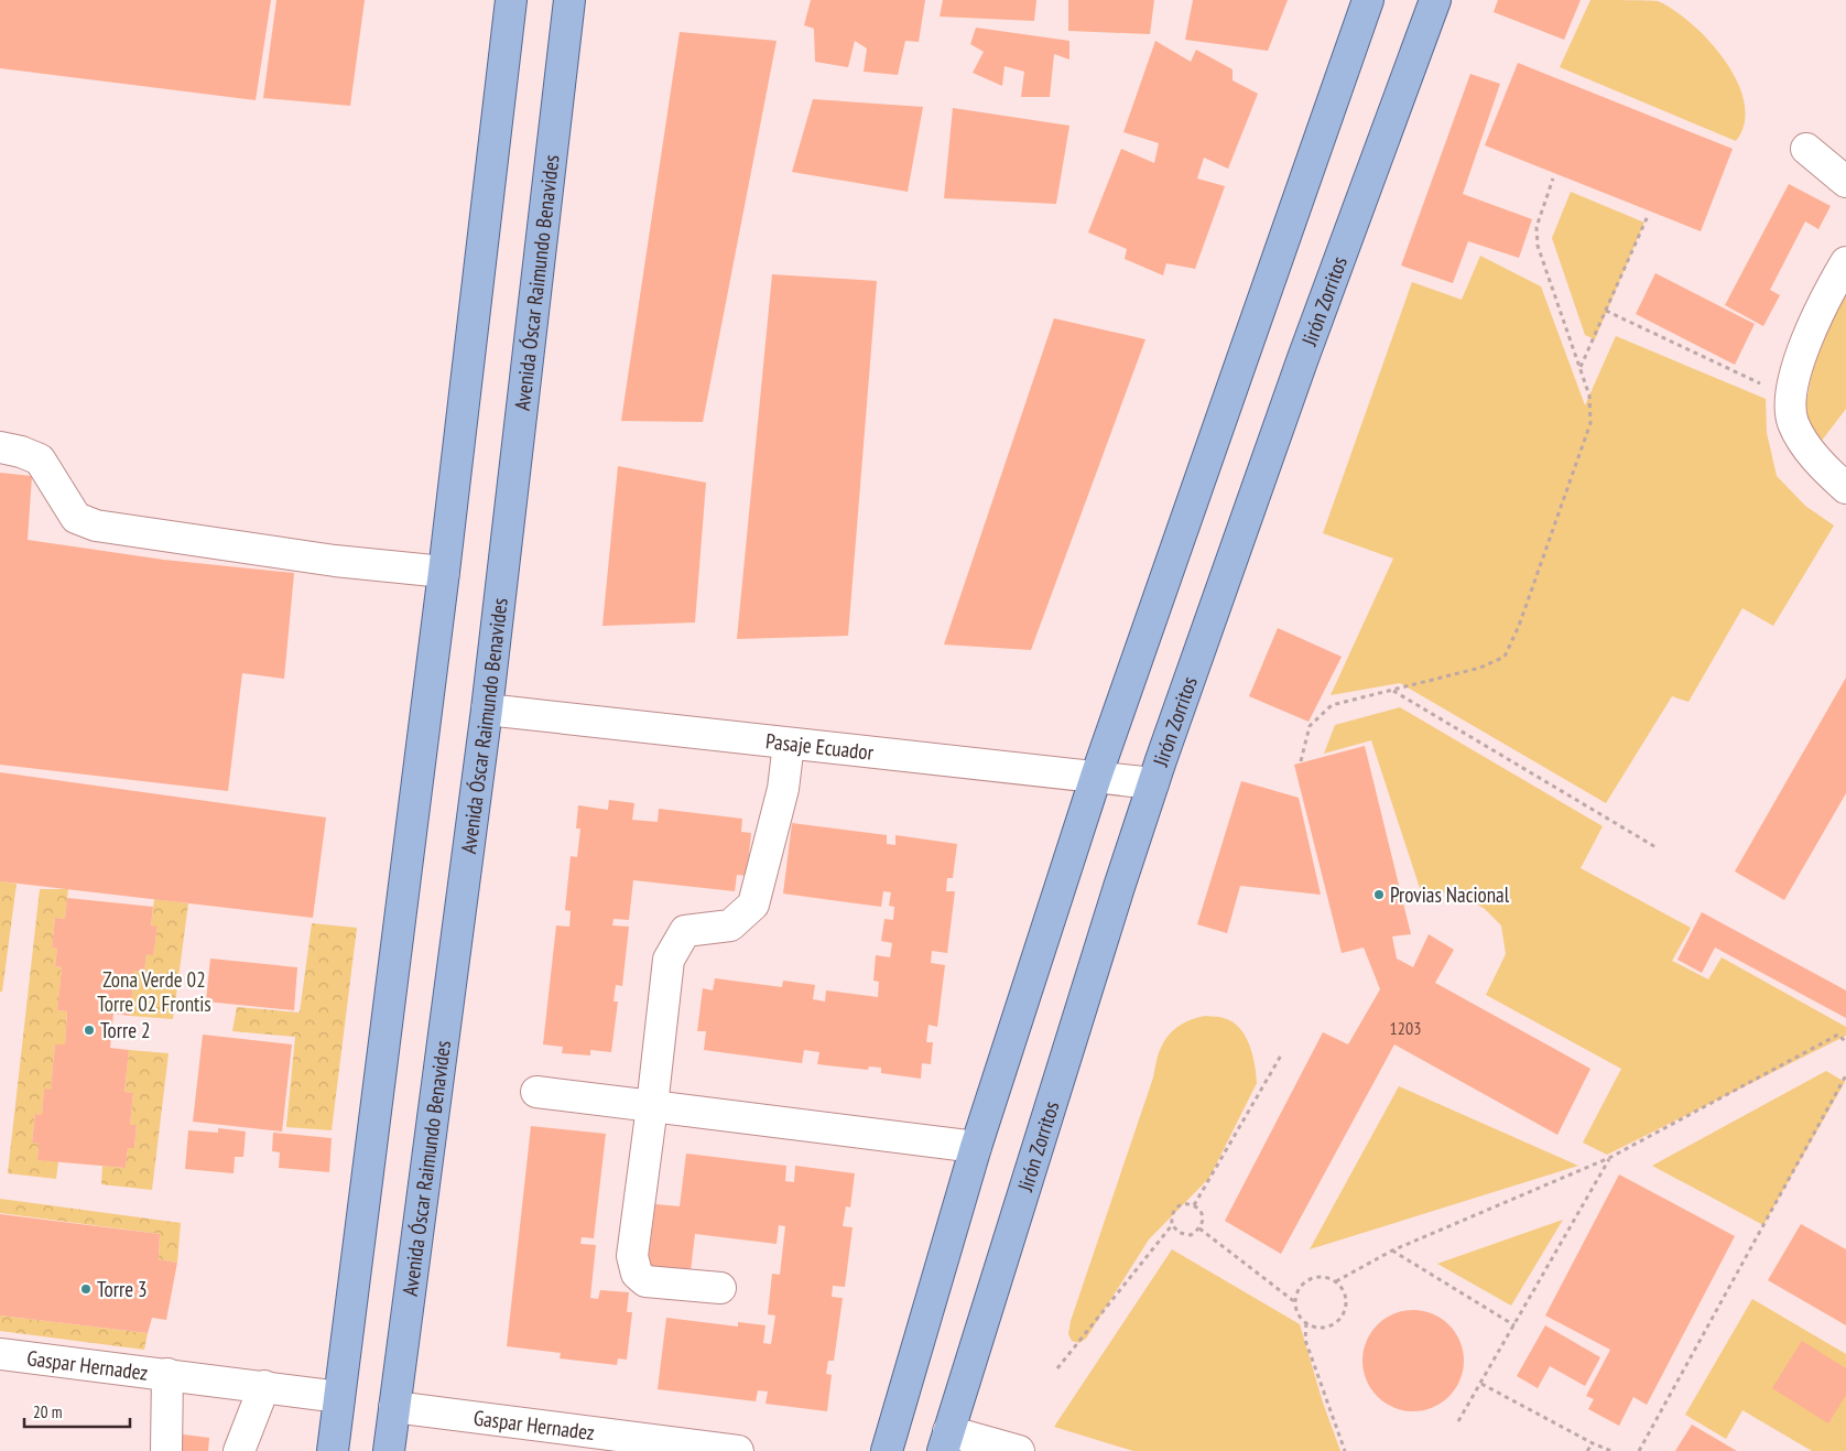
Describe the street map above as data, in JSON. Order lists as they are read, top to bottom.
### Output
{
  "streets": {
    "main road": ["Avenida Óscar Raimundo Benavides", "Jirón Zorritos"],
    "street": ["Pasaje Ecuador", "Gaspar Hernadez"]
  },
  "crossings": [
    ["Avenida Óscar Raimundo Benavides", "Pasaje Ecuador"],
    ["Avenida Óscar Raimundo Benavides", "Gaspar Hernadez"],
    ["Jirón Zorritos", "Pasaje Ecuador"]
  ],
  "parks": ["Zona Verde 02 Torre 02 Frontis"],
  "places": ["Provias Nacional", "Torre 2", "Torre 3"],
  "house_numbers": ["1203"],
  "scale_bar": "20 m"
}
